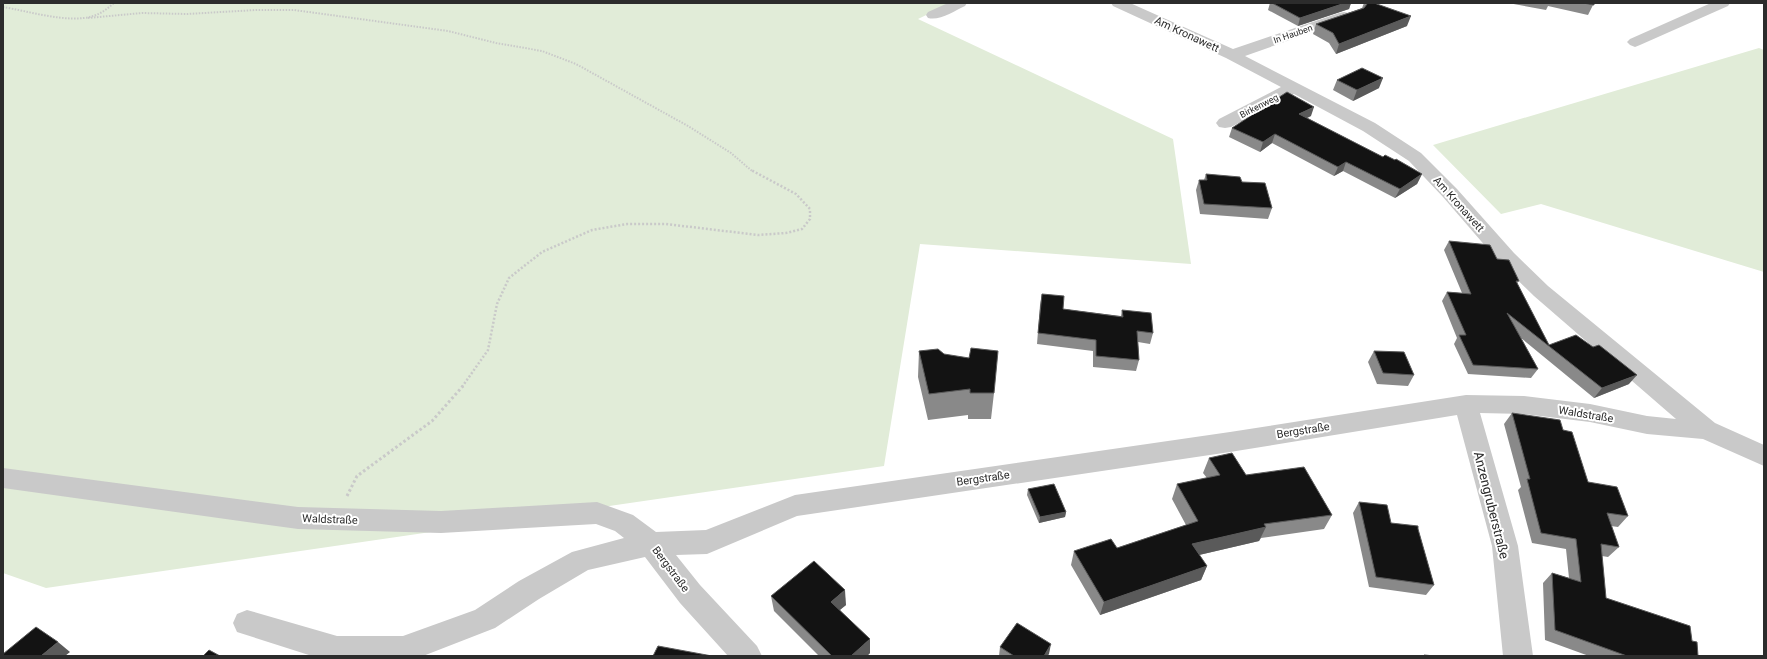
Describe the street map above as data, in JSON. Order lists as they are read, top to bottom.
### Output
{
  "streets": {
    "street": [
      "Am Kronawett",
      "In Hauben",
      "Birkenweg",
      "Waldstraße",
      "Bergstraße",
      "Anzengruberstraße"
    ]
  },
  "crossings": [
    ["Am Kronawett", "In Hauben"],
    ["Am Kronawett", "Birkenweg"],
    ["Am Kronawett", "Waldstraße"],
    ["Waldstraße", "Bergstraße"],
    ["Waldstraße", "Anzengruberstraße"],
    ["Bergstraße", "Anzengruberstraße"]
  ]
}
